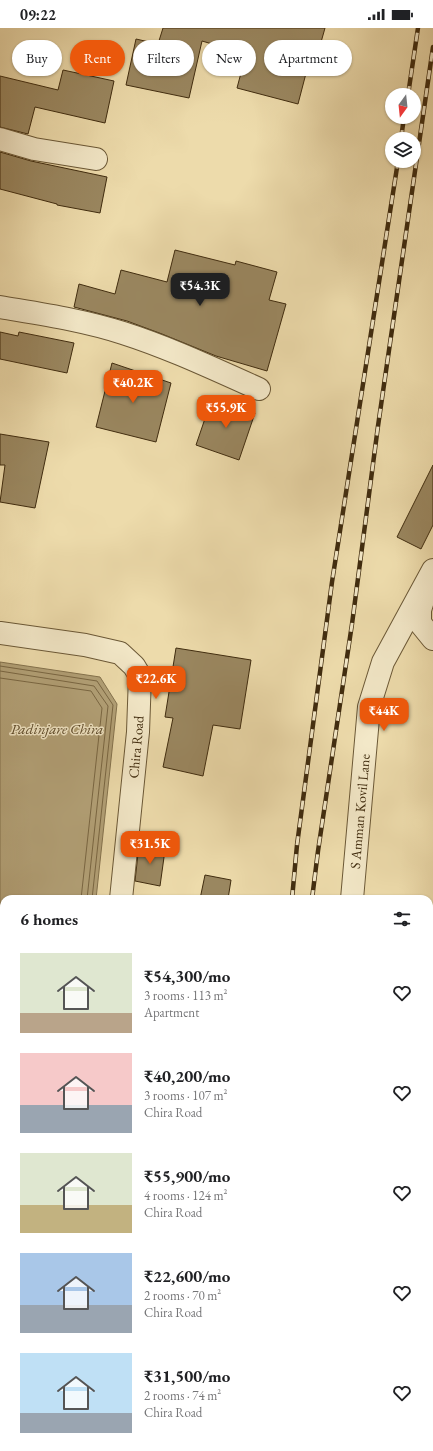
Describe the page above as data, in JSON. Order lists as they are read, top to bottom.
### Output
{
  "streets": {
    "street": ["Chira Road", "S Amman Kovil Lane"]
  },
  "water": ["Padinjare Chira"],
  "north": "bottom",
  "page": {
    "status": "09:22",
    "chip": [
      "Buy",
      "Rent",
      "Filters",
      "New",
      "Apartment"
    ],
    "price": [
      "₹54.3K",
      "₹40.2K",
      "₹55.9K",
      "₹22.6K",
      "₹44K",
      "₹31.5K"
    ],
    "heading": "6 homes",
    "list": [
      {
        "name": "₹54,300/mo",
        "note": "3 rooms · 113 m² · Apartment"
      },
      {
        "name": "₹40,200/mo",
        "note": "3 rooms · 107 m² · Chira Road"
      },
      {
        "name": "₹55,900/mo",
        "note": "4 rooms · 124 m² · Chira Road"
      },
      {
        "name": "₹22,600/mo",
        "note": "2 rooms · 70 m² · Chira Road"
      },
      {
        "name": "₹31,500/mo",
        "note": "2 rooms · 74 m² · Chira Road"
      }
    ]
  }
}
